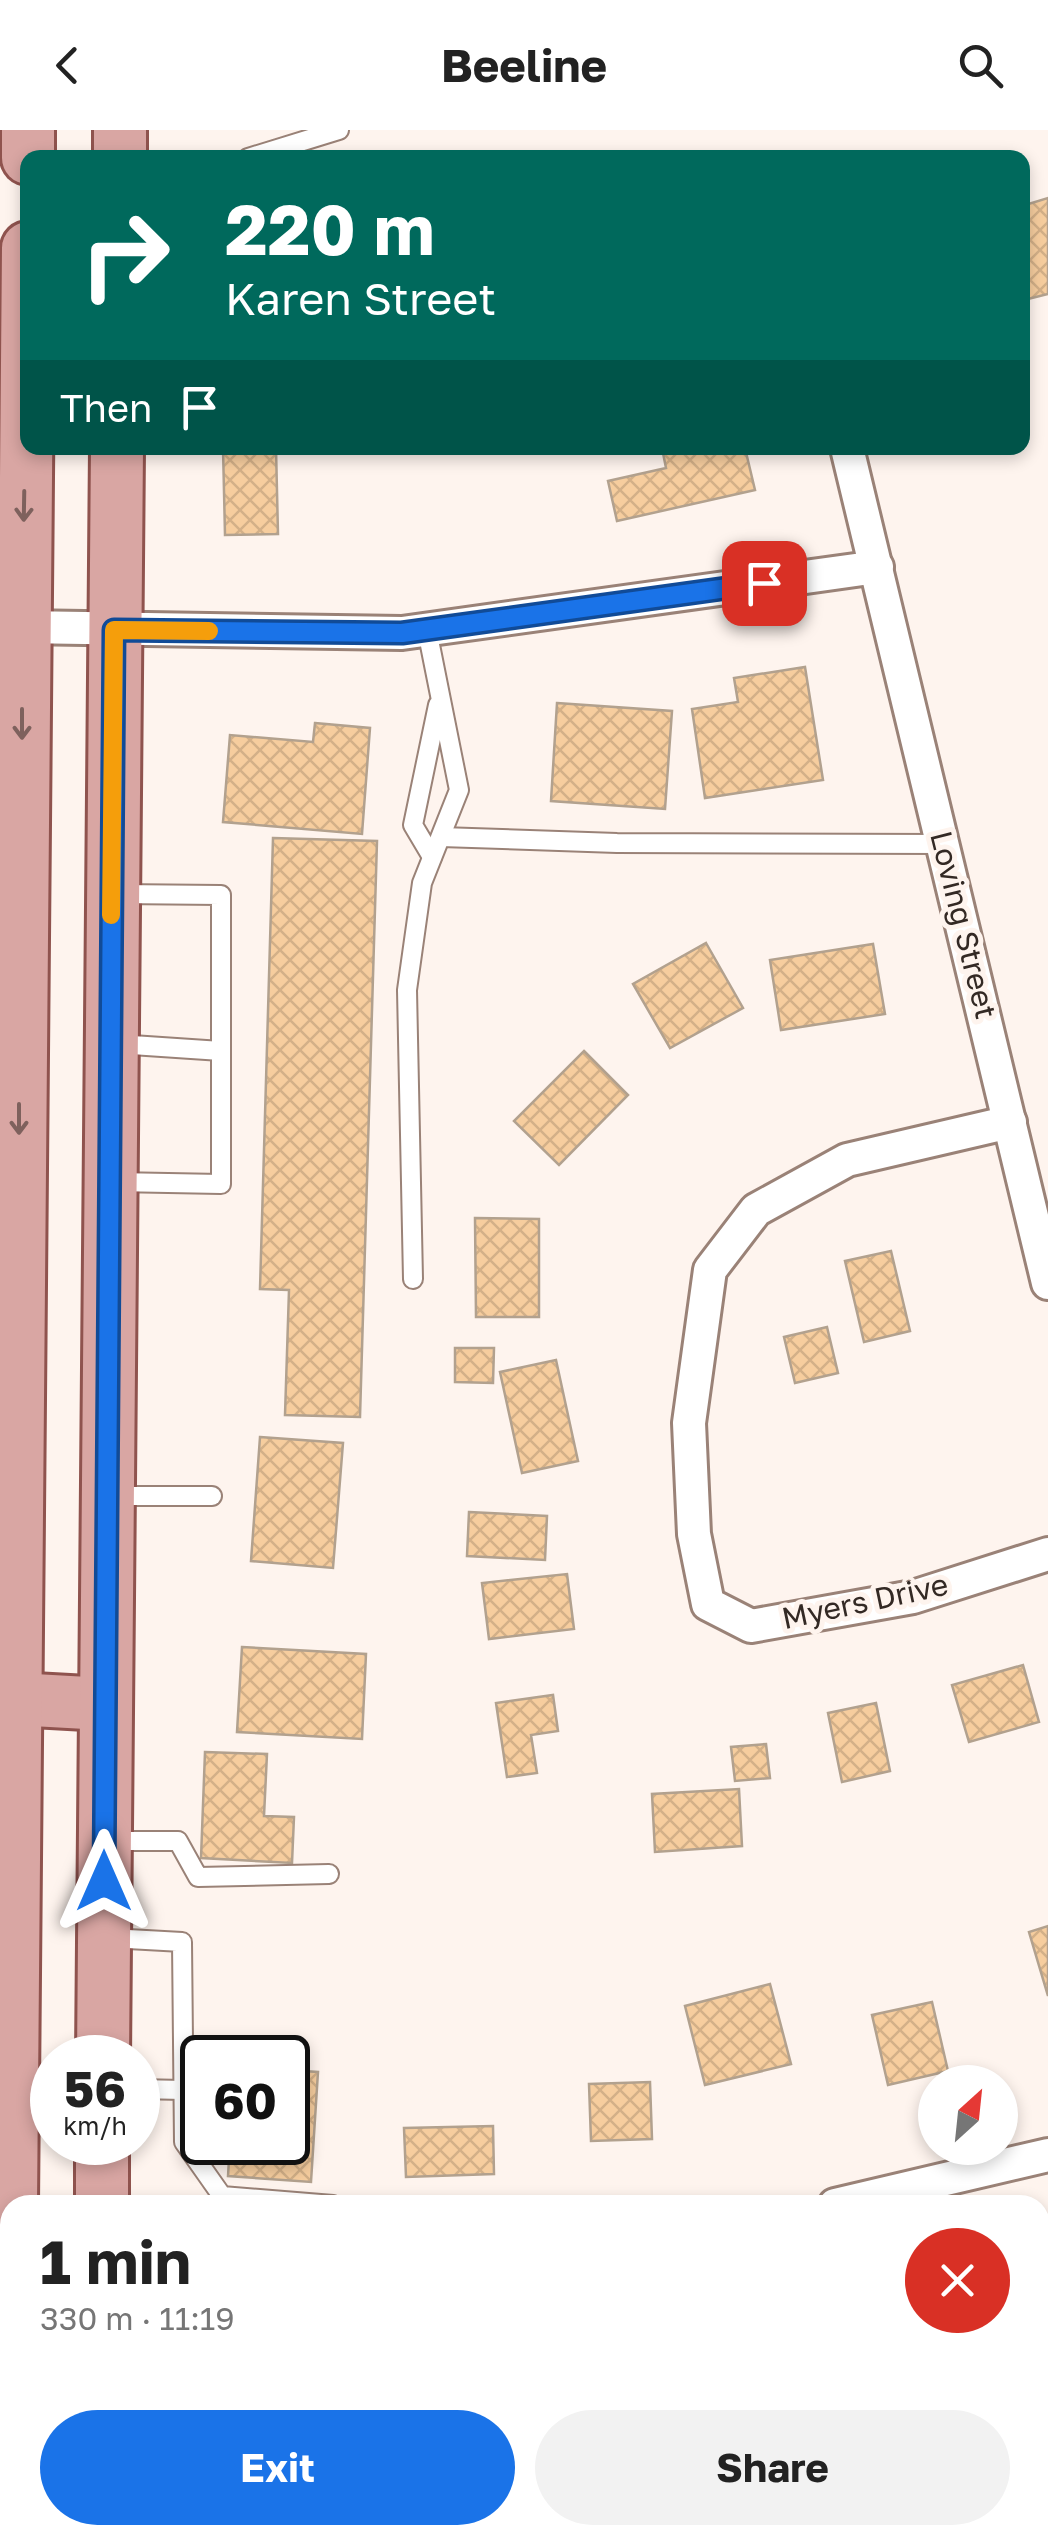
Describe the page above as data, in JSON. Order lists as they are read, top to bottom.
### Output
{
  "streets": {
    "street": ["Loving Street", "Myers Drive"]
  },
  "crossings": [
    ["Loving Street", "Myers Drive"]
  ],
  "north": "top right",
  "page": {
    "header": "Beeline",
    "turn": ["220 m", "Karen Street"],
    "then": "Then",
    "speed": "56 km/h",
    "limit": "60",
    "heading": ["1 min", "330 m · 11:19"],
    "buttons": ["Exit", "Share"]
  }
}
